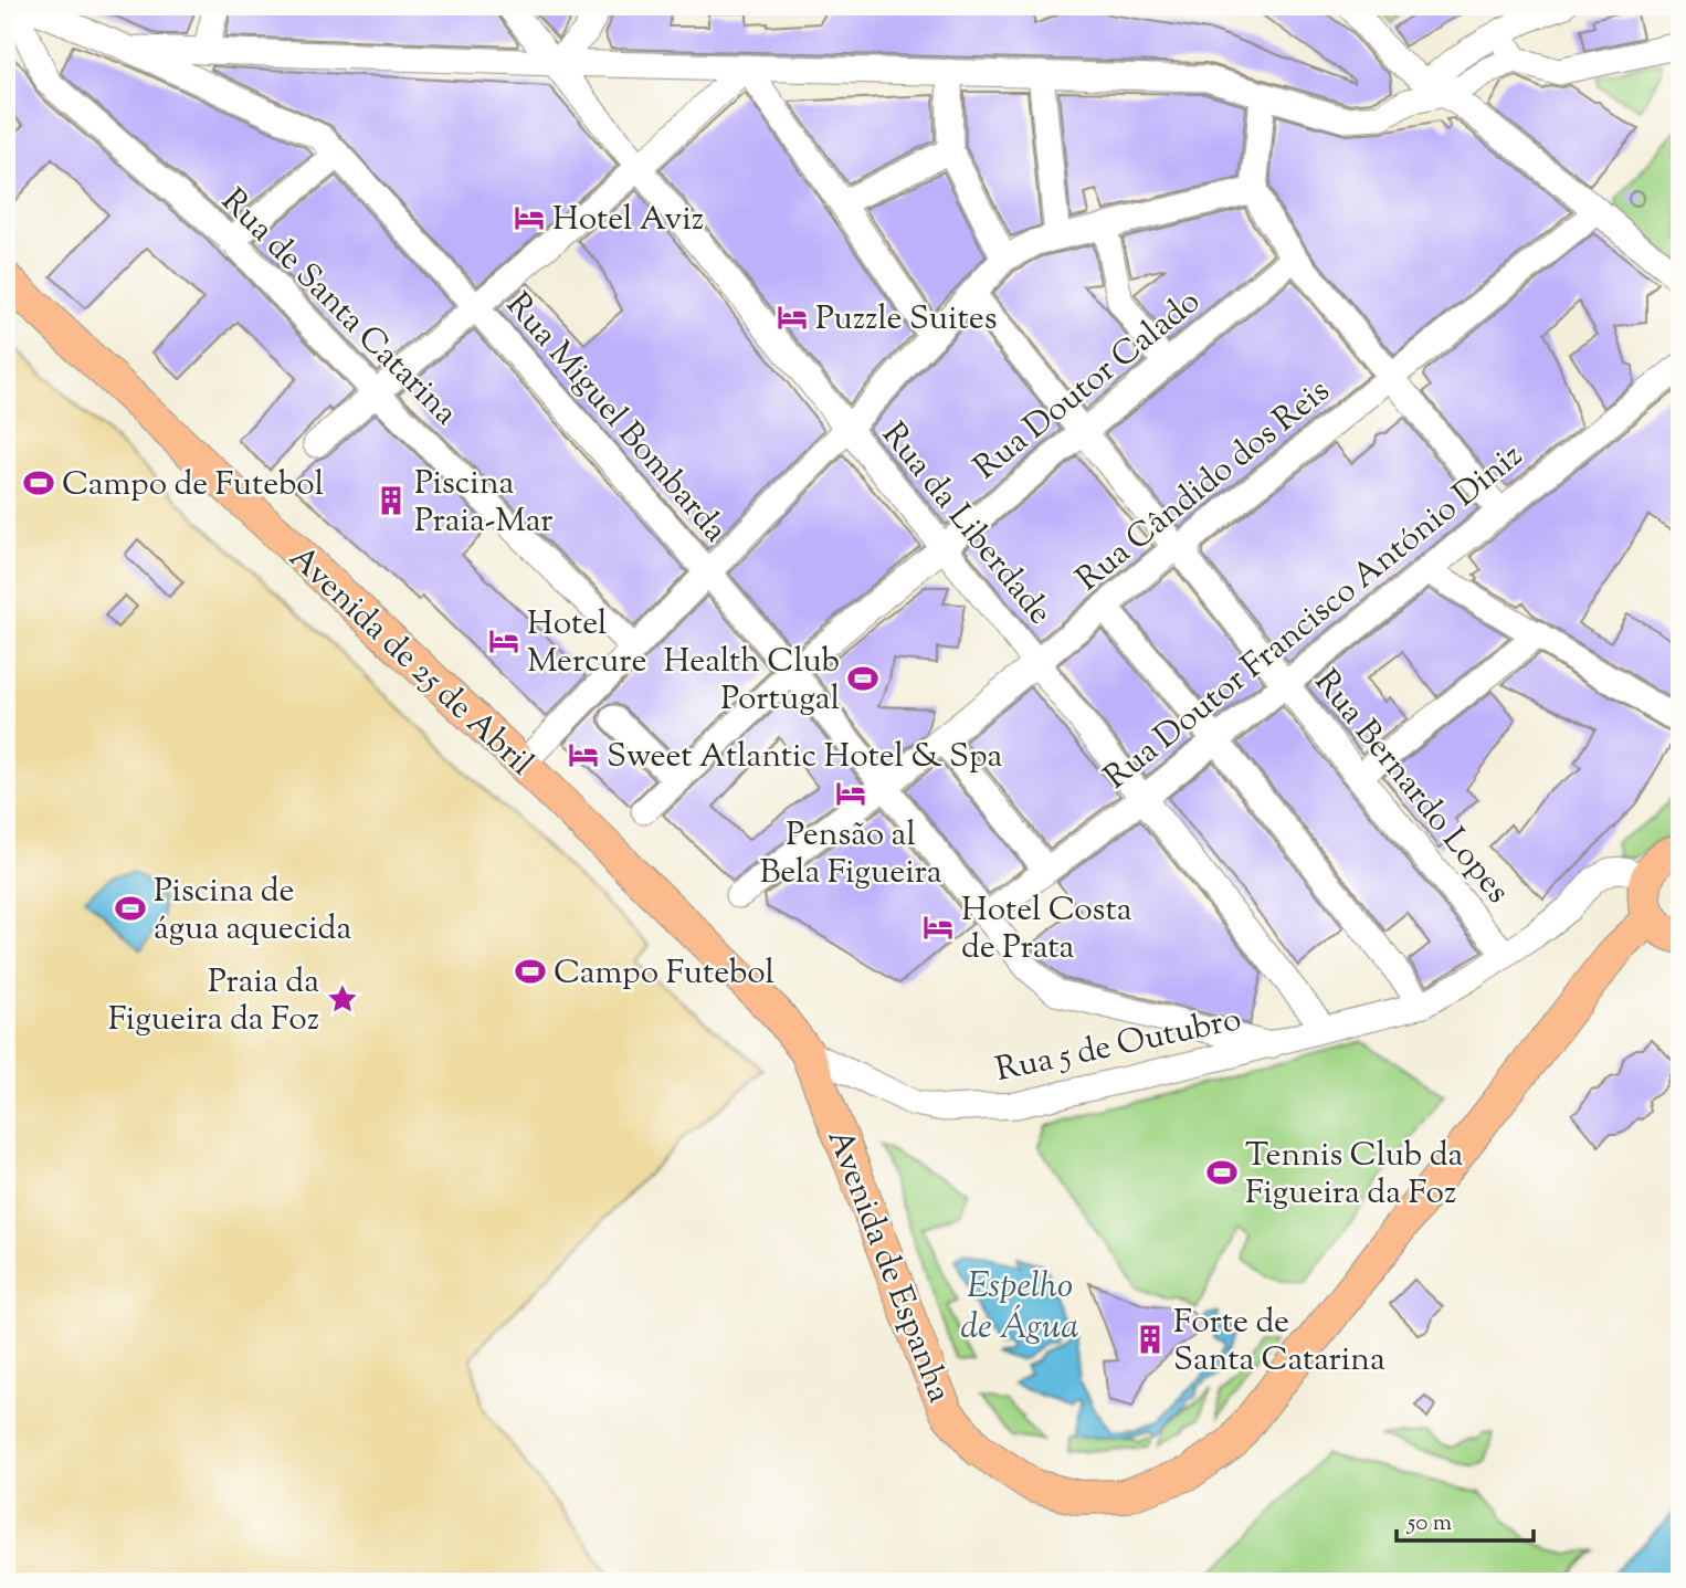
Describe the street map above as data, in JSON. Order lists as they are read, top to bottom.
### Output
{
  "streets": {
    "main road": ["Avenida de 25 de Abril", "Avenida de Espanha"],
    "street": [
      "Rua de Santa Catarina",
      "Rua Doutor Calado",
      "Rua Miguel Bombarda",
      "Rua Cândido dos Reis",
      "Rua da Liberdade",
      "Rua Doutor Francisco António Diniz",
      "Rua Bernardo Lopes",
      "Rua 5 de Outubro"
    ]
  },
  "crossings": [
    ["Rua Doutor Calado", "Rua Miguel Bombarda"],
    ["Rua Doutor Calado", "Rua da Liberdade"],
    ["Rua Doutor Calado", "Rua Bernardo Lopes"],
    ["Rua Miguel Bombarda", "Rua Cândido dos Reis"],
    ["Rua Miguel Bombarda", "Rua Doutor Francisco António Diniz"],
    ["Rua Miguel Bombarda", "Rua 5 de Outubro"],
    ["Rua Cândido dos Reis", "Rua da Liberdade"],
    ["Rua Cândido dos Reis", "Rua Bernardo Lopes"],
    ["Rua da Liberdade", "Rua Doutor Francisco António Diniz"],
    ["Rua da Liberdade", "Rua 5 de Outubro"],
    ["Rua Doutor Francisco António Diniz", "Rua Bernardo Lopes"],
    ["Avenida de 25 de Abril", "Rua 5 de Outubro"],
    ["Avenida de 25 de Abril", "Avenida de Espanha"],
    ["Rua Bernardo Lopes", "Rua 5 de Outubro"],
    ["Rua 5 de Outubro", "Avenida de Espanha"]
  ],
  "water": ["Espelho de Água"],
  "places": {
    "hotel": [
      "Hotel Aviz",
      "Puzzle Suites",
      "Hotel Mercure",
      "Sweet Atlantic Hotel & Spa",
      "Pensão al Bela Figueira",
      "Hotel Costa de Prata"
    ],
    "sports": [
      "Campo de Futebol",
      "Health Club Portugal",
      "Piscina de água aquecida",
      "Campo Futebol",
      "Tennis Club da Figueira da Foz"
    ],
    "building": ["Piscina Praia-Mar", "Forte de Santa Catarina"],
    "place": ["Praia da Figueira da Foz"]
  },
  "scale_bar": "50 m"
}
